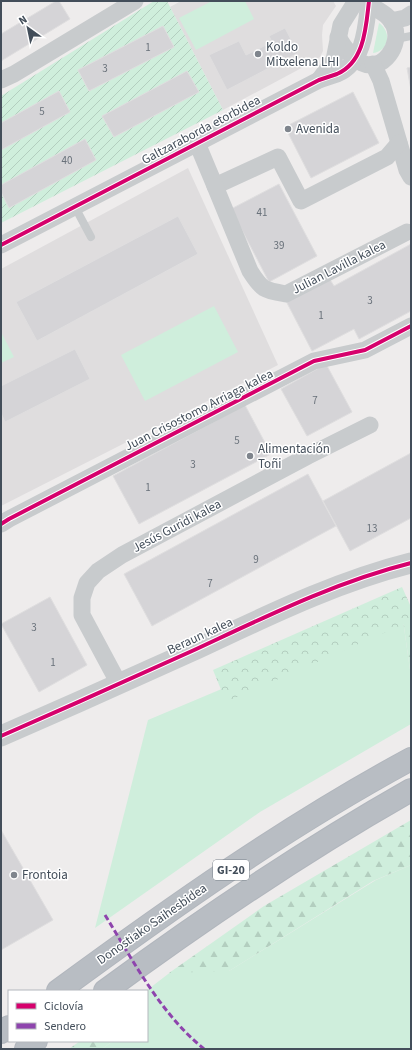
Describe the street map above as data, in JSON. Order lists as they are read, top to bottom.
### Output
{
  "streets": {
    "highway": ["GI-20", "Donostiako Saihesbidea"],
    "street": [
      "Galtzaraborda etorbidea",
      "Julian Lavilla kalea",
      "Juan Crisostomo Arriaga kalea",
      "Jesús Guridi kalea",
      "Beraun kalea"
    ]
  },
  "crossings": [
    ["Galtzaraborda etorbidea", "Julian Lavilla kalea"],
    ["Jesús Guridi kalea", "Beraun kalea"]
  ],
  "places": [
    "Koldo Mitxelena LHI",
    "Avenida",
    "Alimentación Toñi",
    "Frontoia"
  ],
  "house_numbers": [
    "1",
    "3",
    "5",
    "40",
    "41",
    "39",
    "3",
    "1",
    "7",
    "5",
    "3",
    "1",
    "13",
    "9",
    "7",
    "3",
    "1"
  ],
  "legend": ["Ciclovía", "Sendero"],
  "north": "top left"
}
